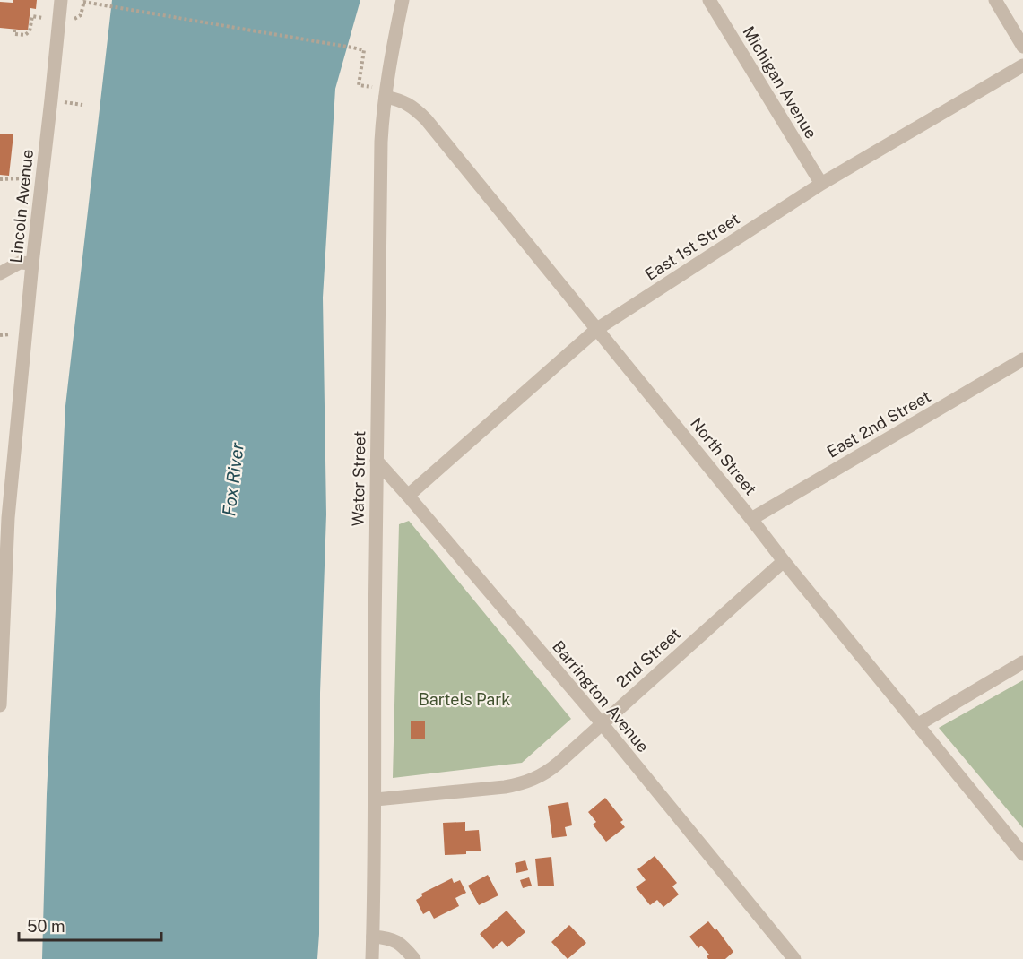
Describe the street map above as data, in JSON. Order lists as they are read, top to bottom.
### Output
{
  "streets": {
    "street": [
      "Michigan Avenue",
      "Lincoln Avenue",
      "East 1st Street",
      "East 2nd Street",
      "North Street",
      "Water Street",
      "2nd Street",
      "Barrington Avenue"
    ]
  },
  "crossings": [
    ["Michigan Avenue", "East 1st Street"],
    ["East 1st Street", "North Street"],
    ["East 1st Street", "Barrington Avenue"],
    ["East 2nd Street", "North Street"],
    ["North Street", "Water Street"],
    ["North Street", "2nd Street"],
    ["Water Street", "2nd Street"],
    ["Water Street", "Barrington Avenue"],
    ["2nd Street", "Barrington Avenue"]
  ],
  "water": ["Fox River"],
  "parks": ["Bartels Park"],
  "scale_bar": "50 m"
}
